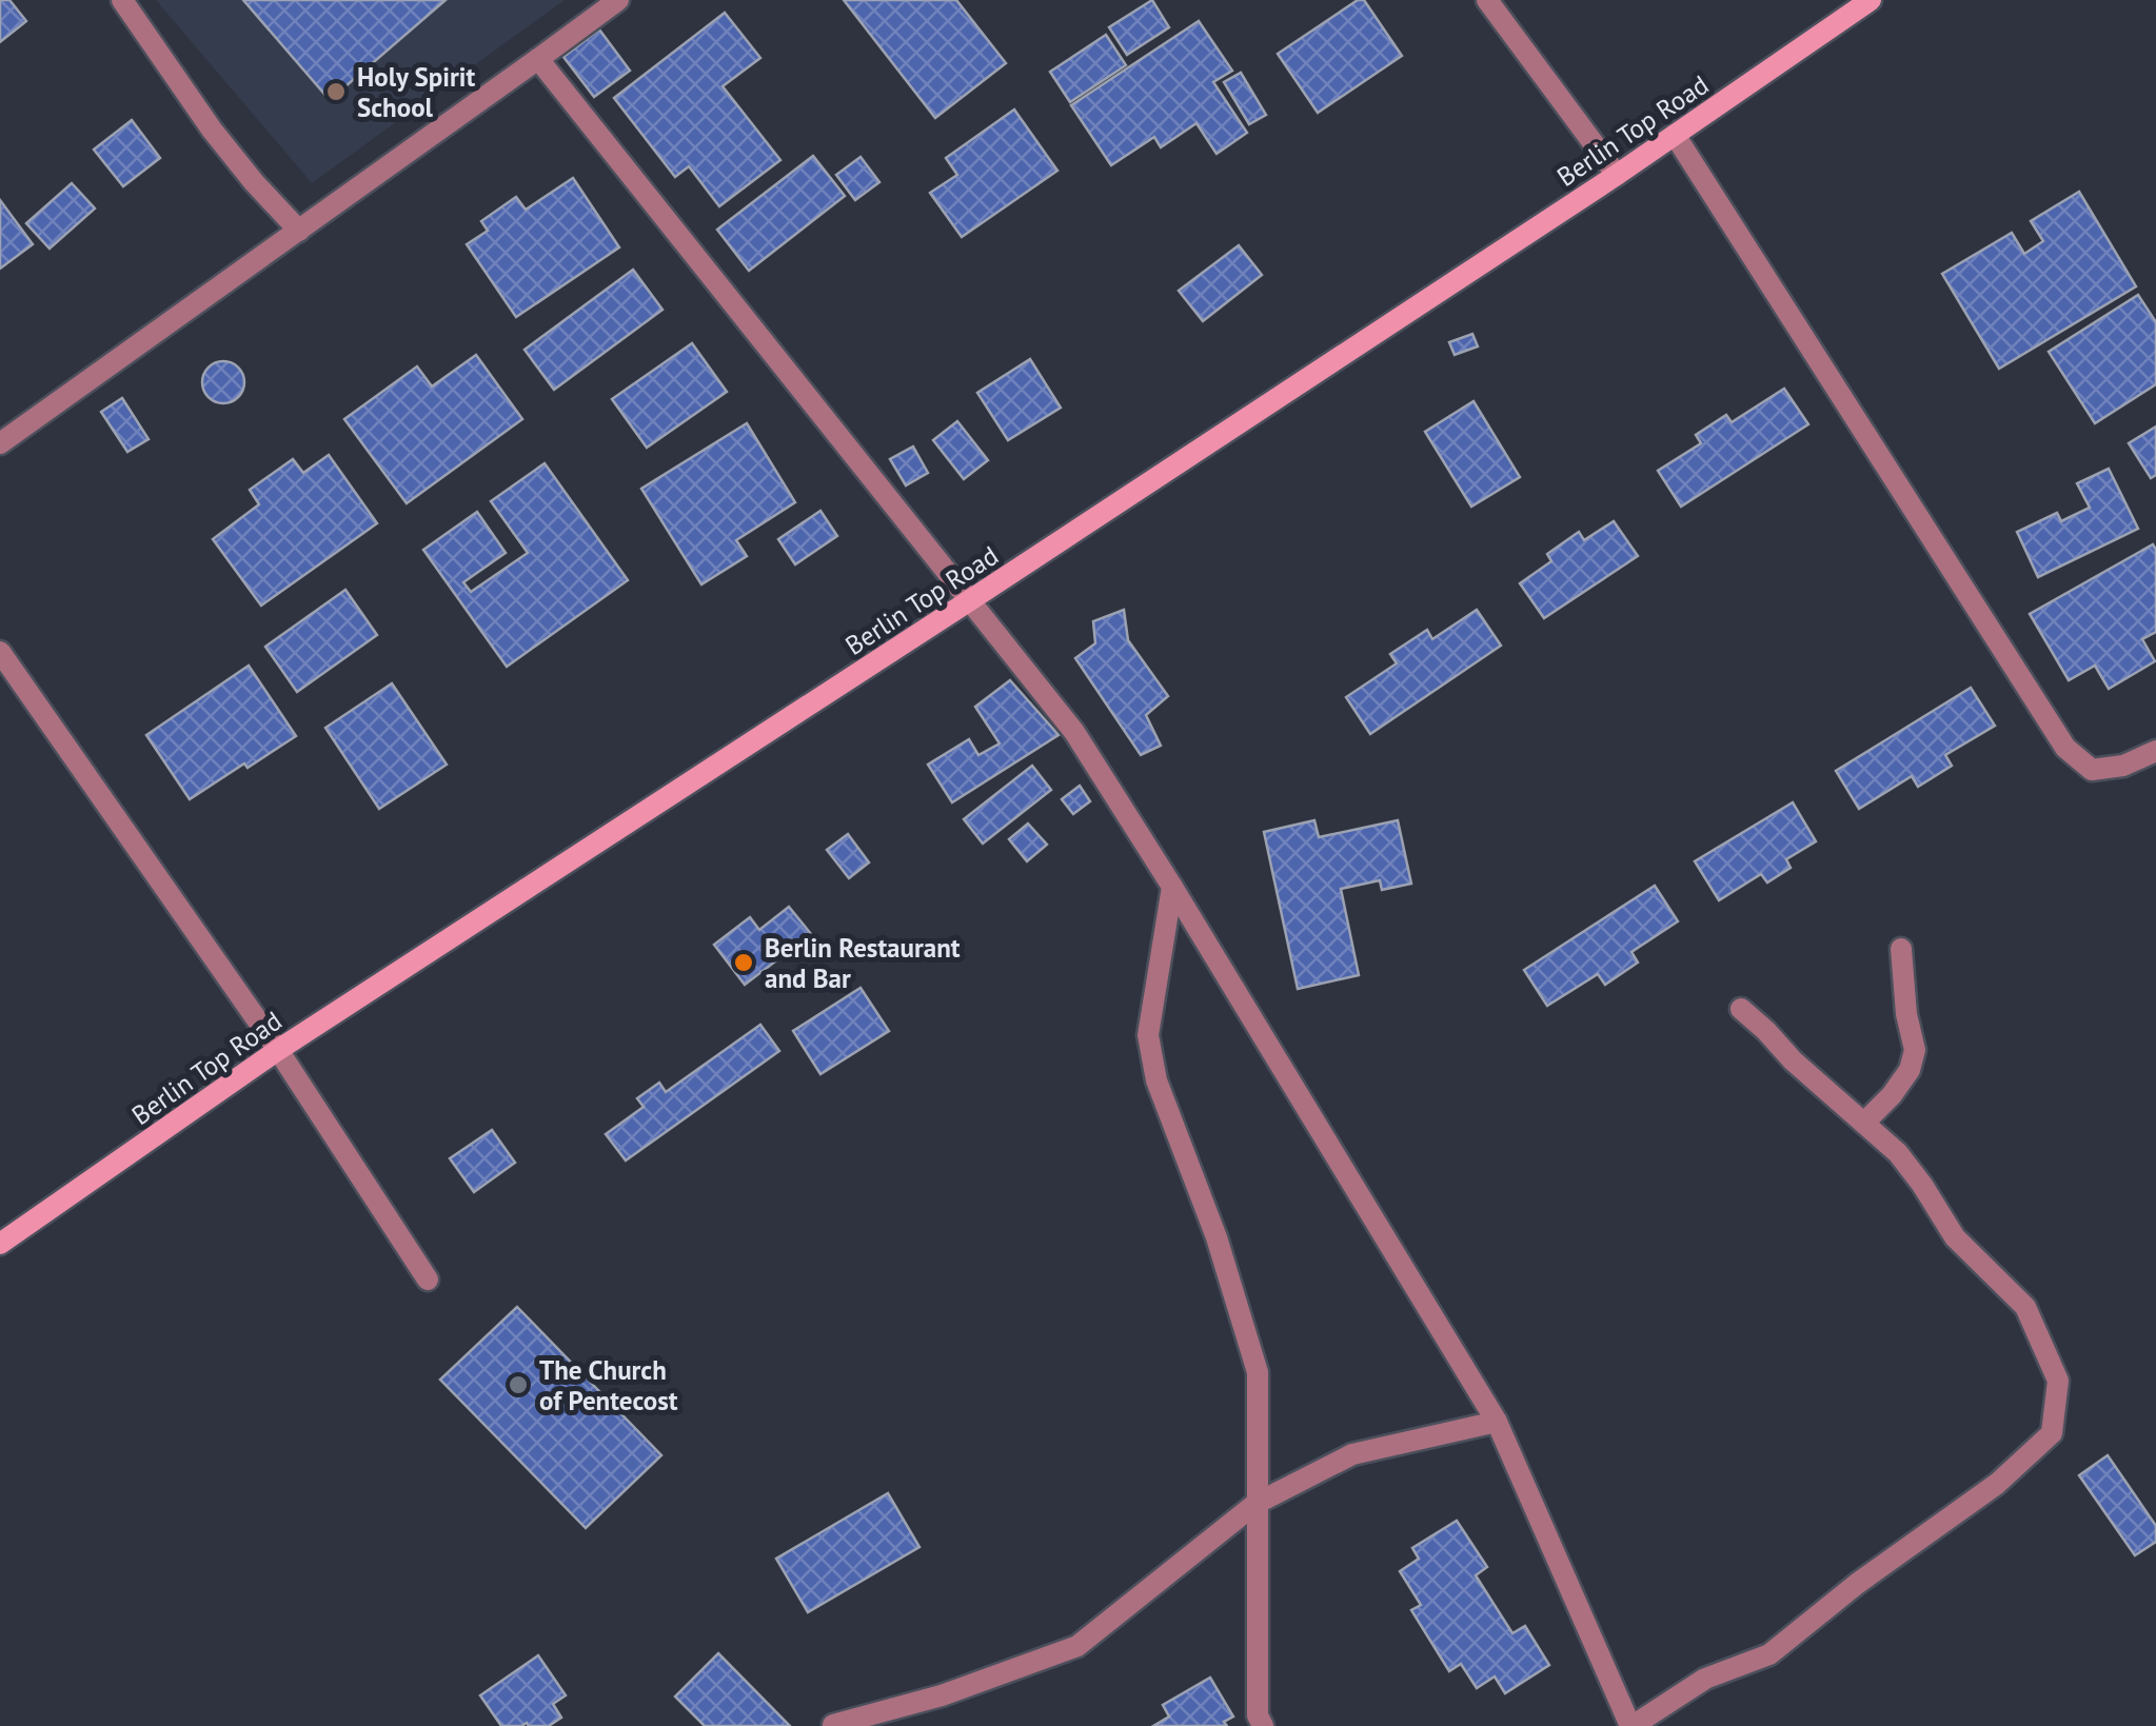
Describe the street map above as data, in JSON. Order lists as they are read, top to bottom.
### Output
{
  "streets": {
    "street": ["Berlin Top Road"]
  },
  "places": ["Holy Spirit School", "Berlin Restaurant and Bar", "The Church of Pentecost"]
}
